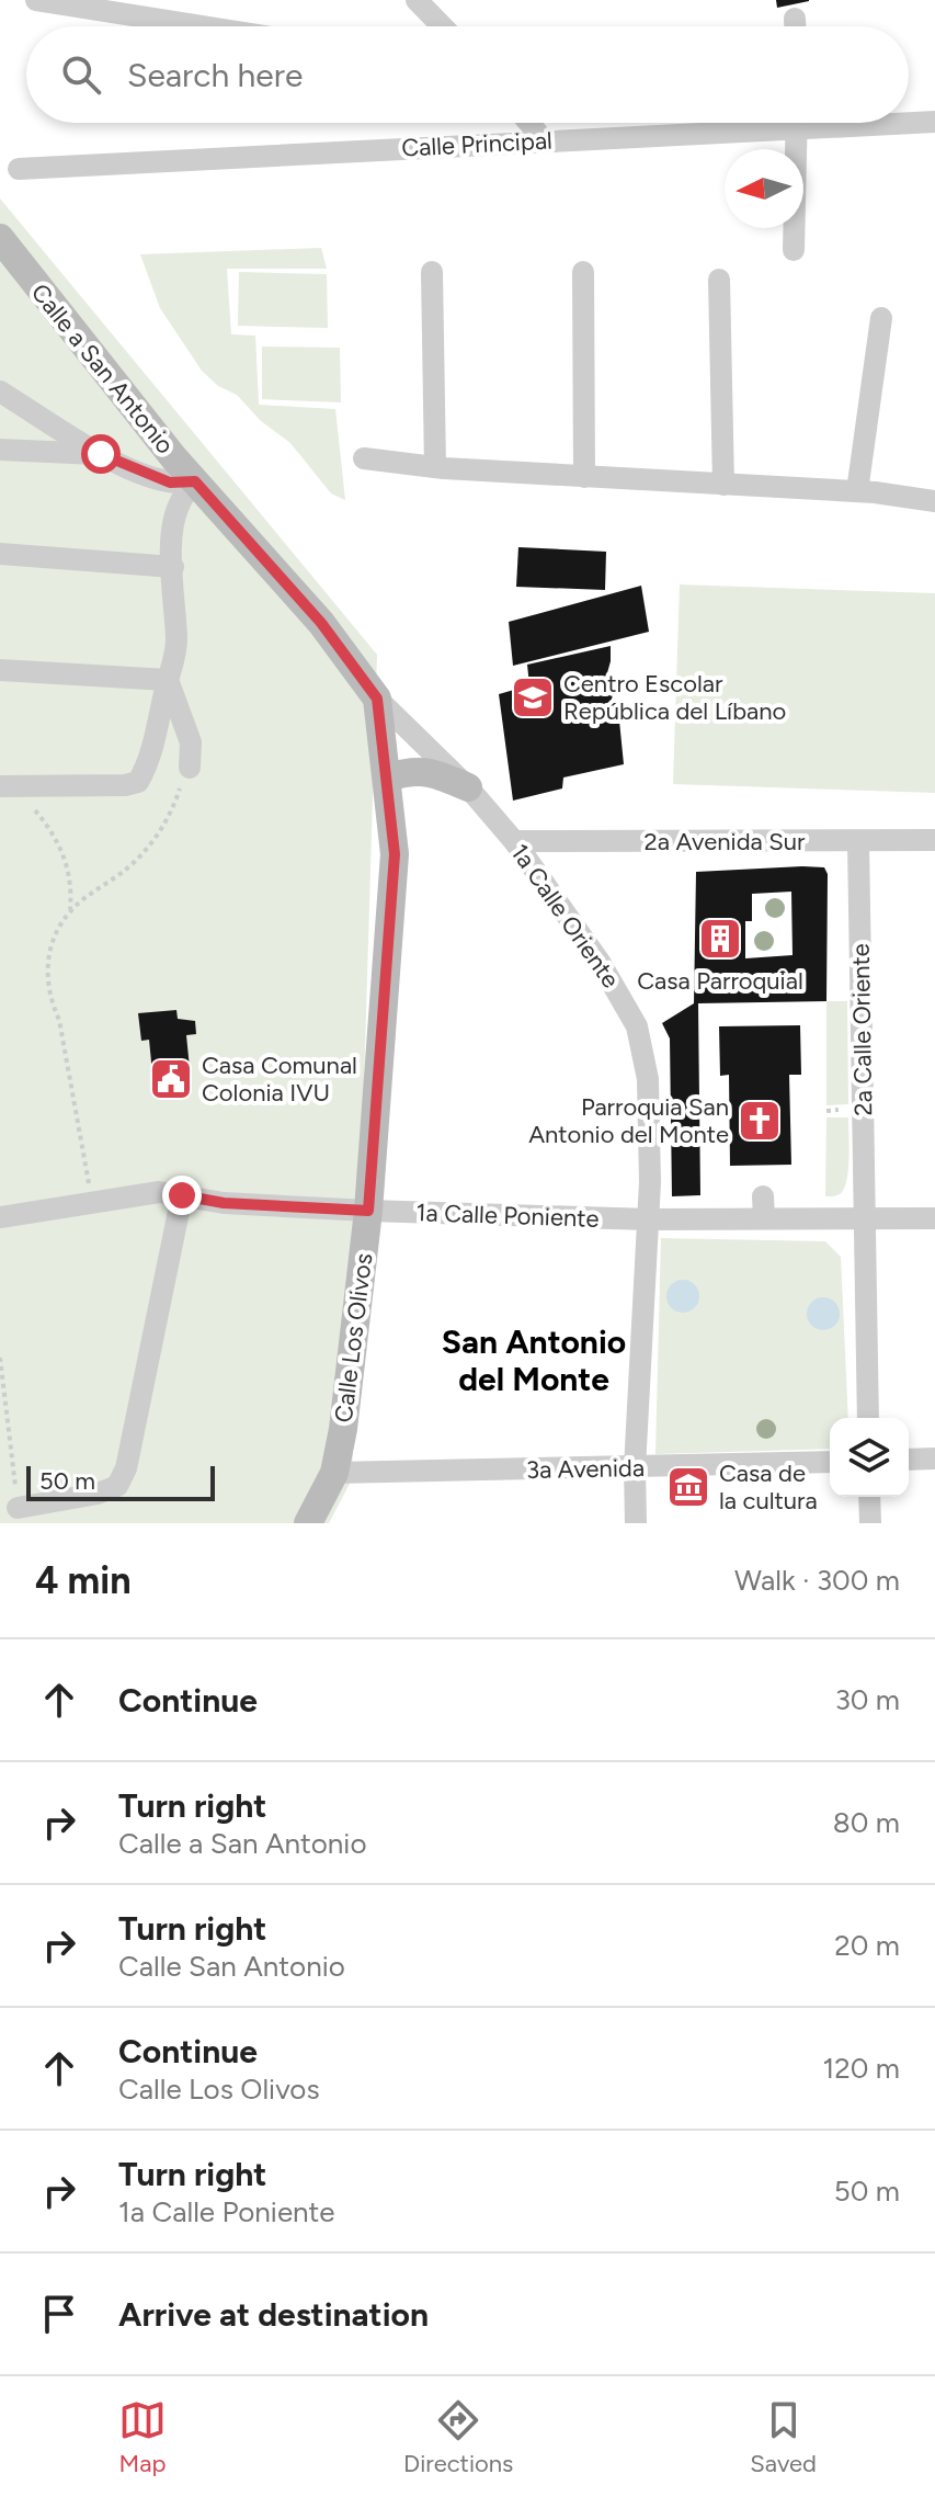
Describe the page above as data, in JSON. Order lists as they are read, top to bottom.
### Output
{
  "streets": {
    "street": [
      "Calle Principal",
      "Calle a San Antonio",
      "2a Avenida Sur",
      "1a Calle Oriente",
      "2a Calle Oriente",
      "1a Calle Poniente",
      "Calle Los Olivos",
      "3a Avenida"
    ]
  },
  "crossings": [
    ["Calle a San Antonio", "1a Calle Oriente"],
    ["Calle a San Antonio", "Calle Los Olivos"],
    ["2a Avenida Sur", "1a Calle Oriente"],
    ["2a Avenida Sur", "2a Calle Oriente"],
    ["1a Calle Oriente", "1a Calle Poniente"],
    ["1a Calle Oriente", "Calle Los Olivos"],
    ["2a Calle Oriente", "1a Calle Poniente"],
    ["1a Calle Poniente", "Calle Los Olivos"],
    ["Calle Los Olivos", "3a Avenida"]
  ],
  "districts": ["San Antonio del Monte"],
  "places": {
    "school or university": ["Centro Escolar República del Líbano"],
    "building": ["Casa Parroquial"],
    "public building": ["Casa Comunal Colonia IVU"],
    "church": ["Parroquia San Antonio del Monte"],
    "museum": ["Casa de la cultura"]
  },
  "scale_bar": "50 m",
  "north": "left",
  "page": {
    "search": "Search here",
    "scale": "50 m",
    "heading": ["4 min", "Walk · 300 m"],
    "list": [
      ["Continue", "30 m"],
      ["Turn right", "Calle a San Antonio", "80 m"],
      ["Turn right", "Calle San Antonio", "20 m"],
      ["Continue", "Calle Los Olivos", "120 m"],
      ["Turn right", "1a Calle Poniente", "50 m"],
      "Arrive at destination"
    ],
    "nav": ["Map", "Directions", "Saved"]
  }
}
